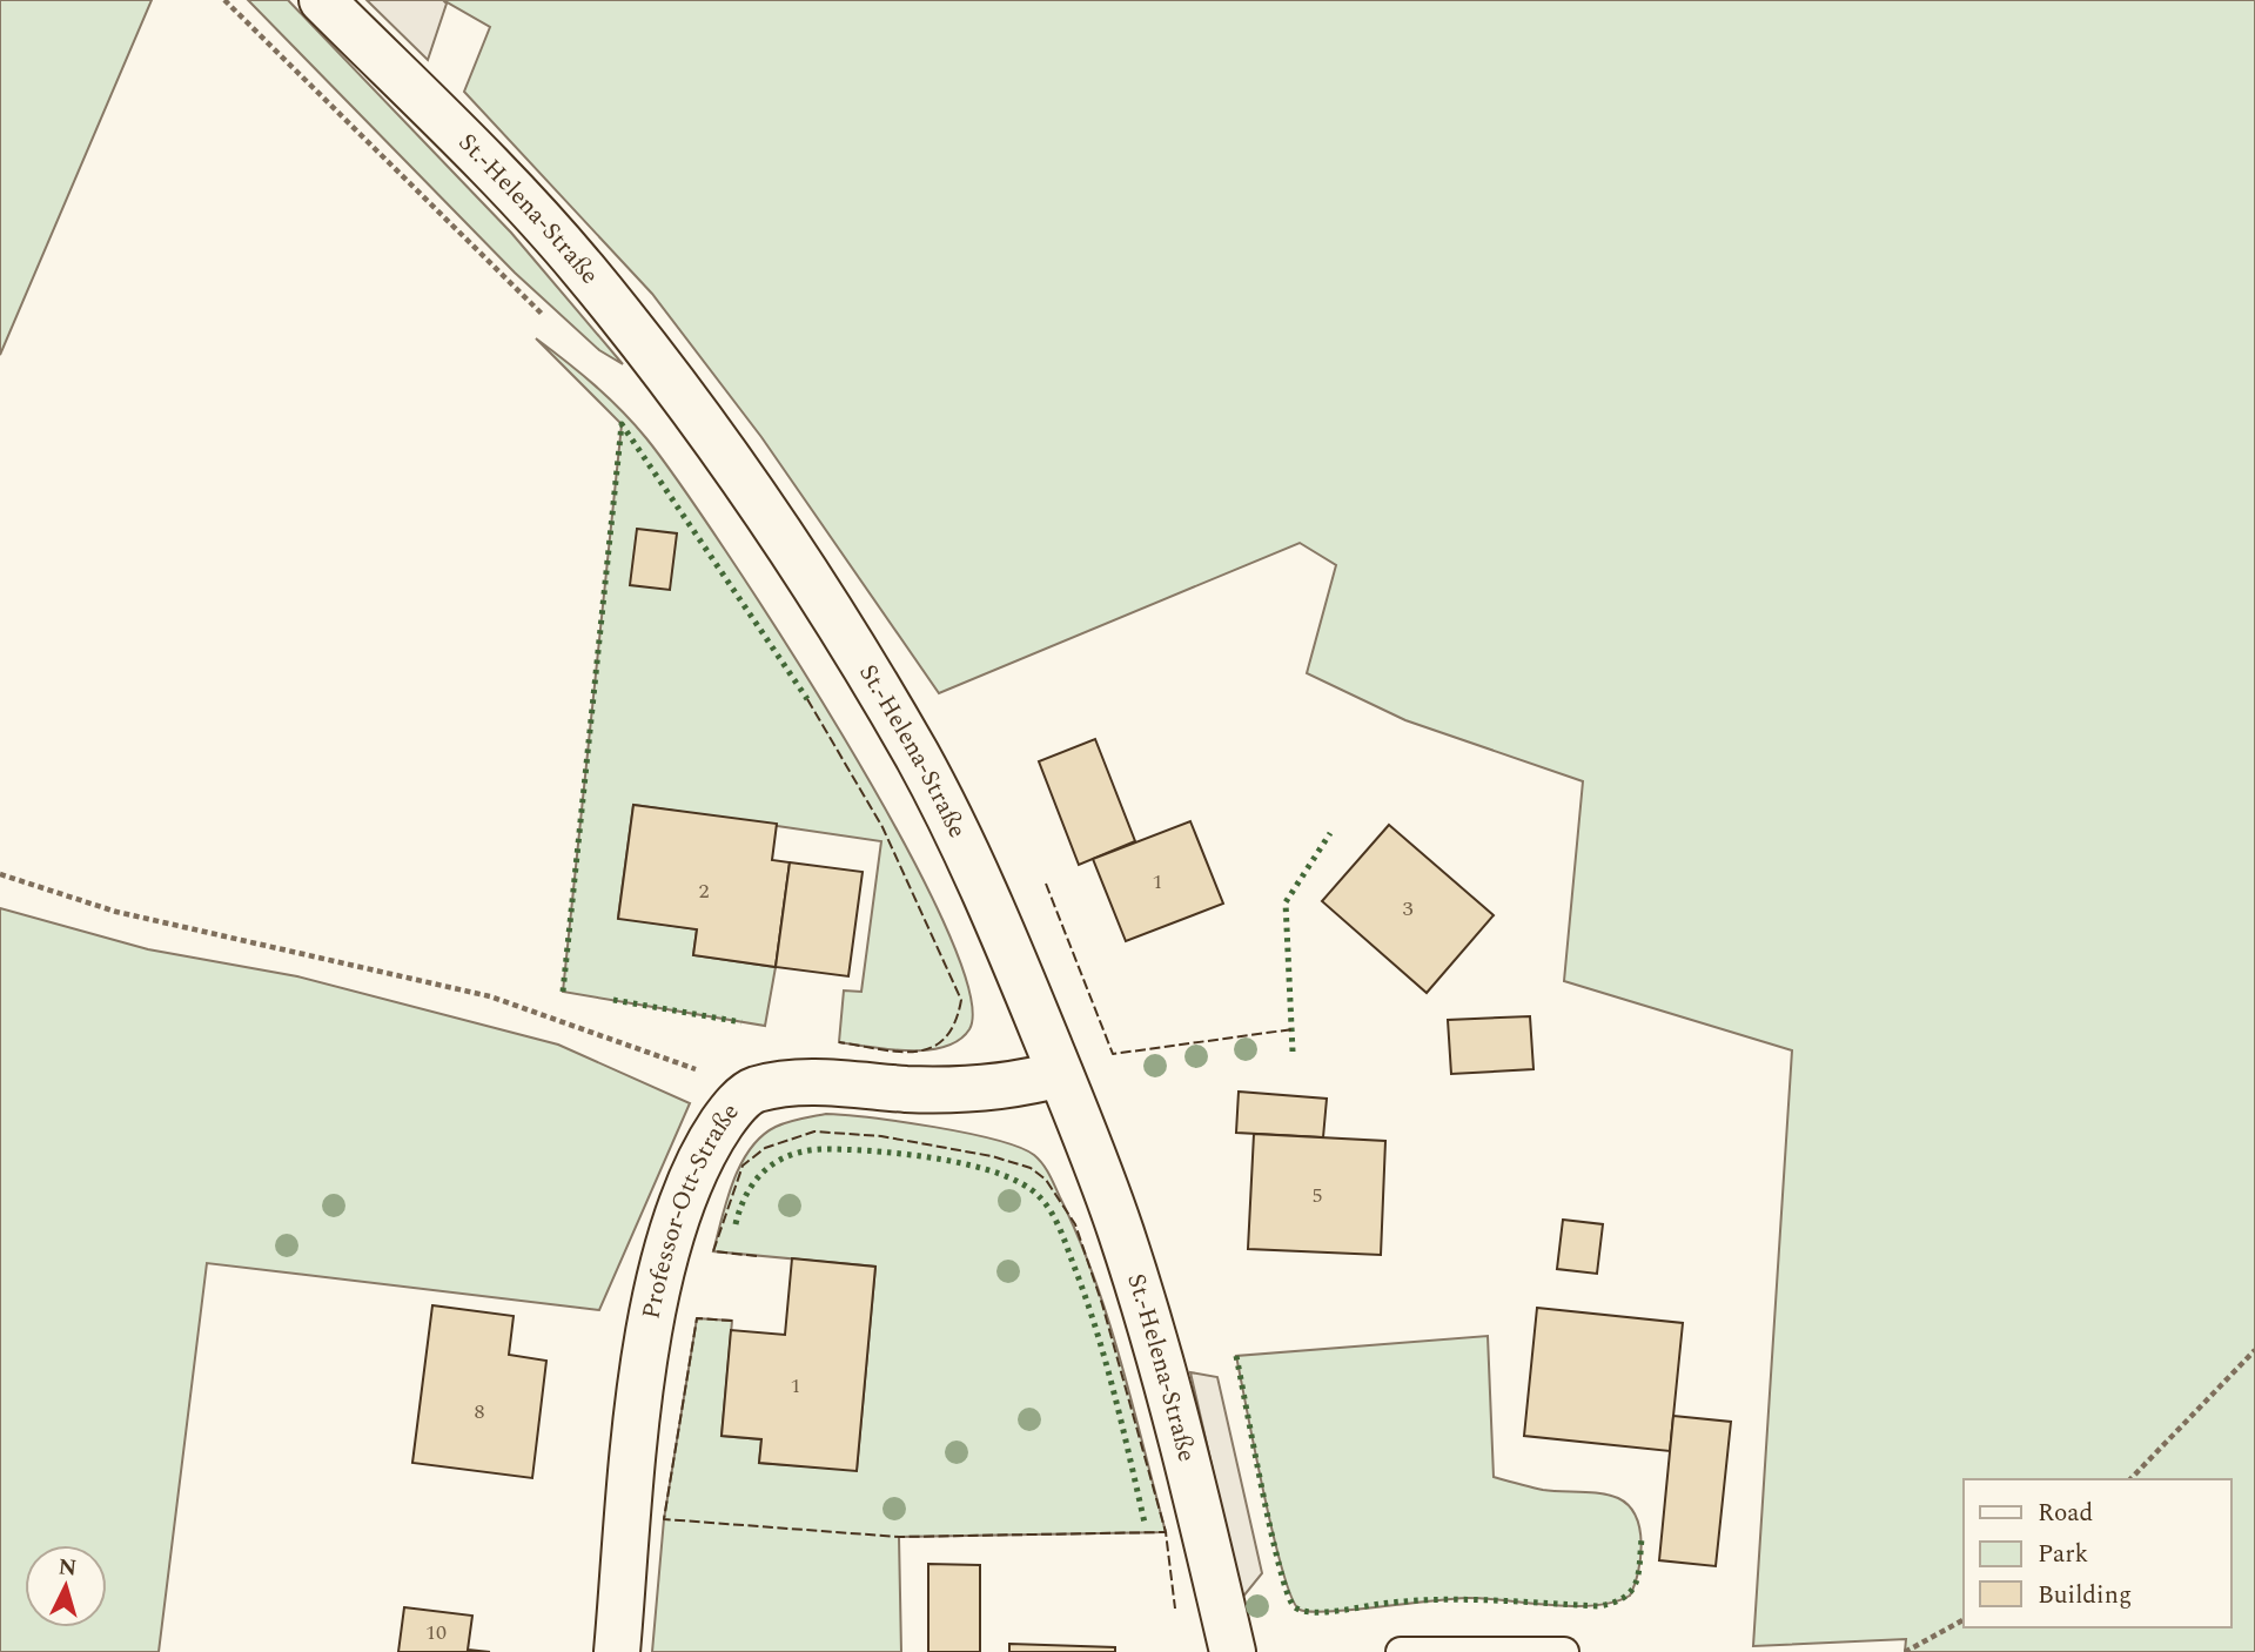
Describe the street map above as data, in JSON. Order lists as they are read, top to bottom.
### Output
{
  "streets": {
    "street": ["St.-Helena-Straße", "Professor-Ott-Straße"]
  },
  "crossings": [
    ["St.-Helena-Straße", "Professor-Ott-Straße"]
  ],
  "house_numbers": [
    "1",
    "2",
    "3",
    "5",
    "1",
    "8",
    "10"
  ],
  "legend": ["Road", "Park", "Building"],
  "north": "top"
}
